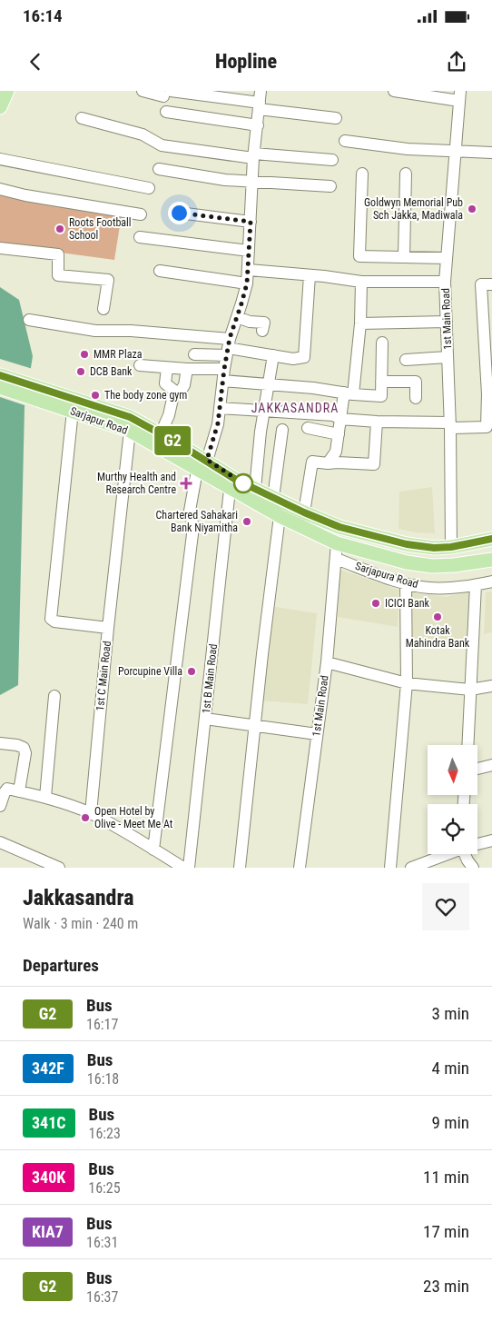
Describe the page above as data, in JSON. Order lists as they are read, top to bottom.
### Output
{
  "streets": {
    "main road": ["Sarjapur Road", "Sarjapura Road"],
    "street": ["1st Main Road", "1st C Main Road", "1st B Main Road"]
  },
  "crossings": [
    ["1st Main Road", "Sarjapur Road"],
    ["1st Main Road", "Sarjapura Road"],
    ["Sarjapur Road", "Sarjapura Road"],
    ["Sarjapur Road", "1st C Main Road"],
    ["Sarjapur Road", "1st B Main Road"]
  ],
  "districts": ["JAKKASANDRA"],
  "places": {
    "other": [
      "Goldwyn Memorial Pub Sch Jakka, Madiwala",
      "Roots Football School",
      "MMR Plaza",
      "DCB Bank",
      "The body zone gym",
      "Chartered Sahakari Bank Niyamitha",
      "ICICI Bank",
      "Kotak Mahindra Bank",
      "Porcupine Villa",
      "Open Hotel by Olive - Meet Me At"
    ],
    "health": ["Murthy Health and Research Centre"]
  },
  "lines": ["bus line G2"],
  "north": "bottom",
  "page": {
    "status": "16:14",
    "header": "Hopline",
    "on_map": "G2",
    "heading": [
      ["Jakkasandra", "Walk · 3 min · 240 m"],
      "Departures"
    ],
    "list": [
      {
        "mark": "G2",
        "name": "Bus",
        "note": "16:17",
        "value": "3 min"
      },
      {
        "mark": "342F",
        "name": "Bus",
        "note": "16:18",
        "value": "4 min"
      },
      {
        "mark": "341C",
        "name": "Bus",
        "note": "16:23",
        "value": "9 min"
      },
      {
        "mark": "340K",
        "name": "Bus",
        "note": "16:25",
        "value": "11 min"
      },
      {
        "mark": "KIA7",
        "name": "Bus",
        "note": "16:31",
        "value": "17 min"
      },
      {
        "mark": "G2",
        "name": "Bus",
        "note": "16:37",
        "value": "23 min"
      }
    ]
  }
}
